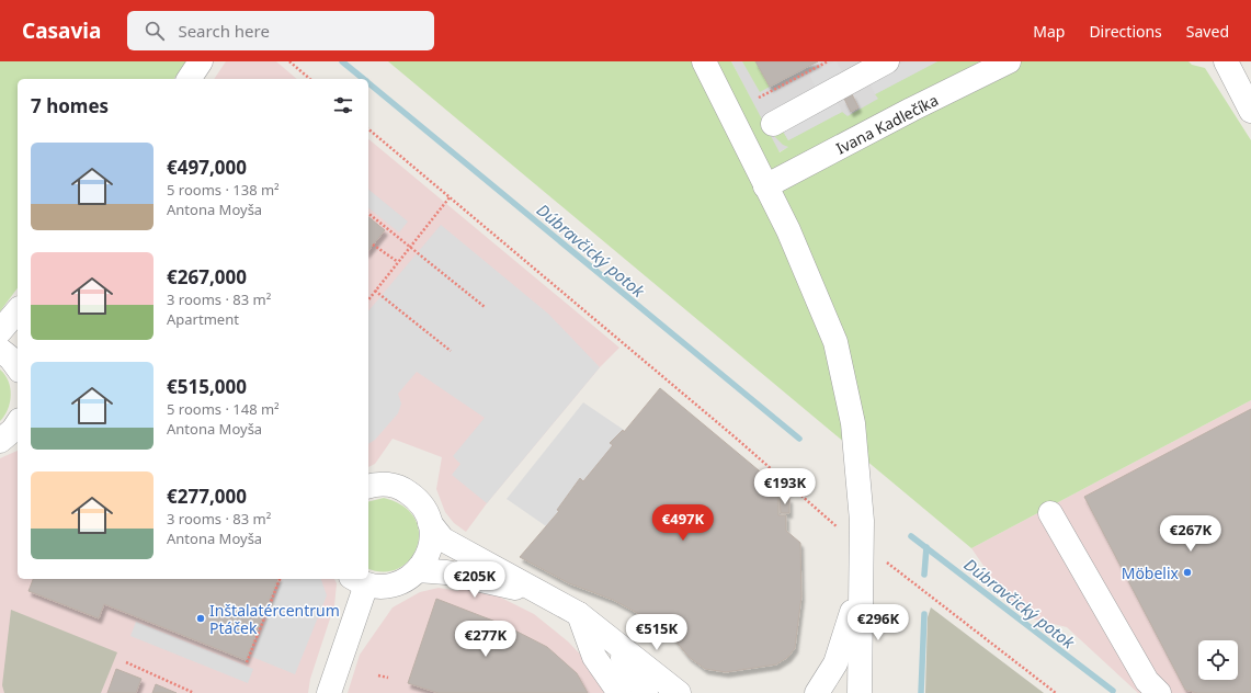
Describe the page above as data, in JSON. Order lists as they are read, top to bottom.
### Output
{
  "streets": {
    "street": ["Ivana Kadlečíka"]
  },
  "water": ["Dúbravčický potok"],
  "places": ["Möbelix", "Inštalatércentrum Ptáček"],
  "page": {
    "header": "Casavia",
    "search": "Search here",
    "nav": ["Map", "Directions", "Saved"],
    "heading": "7 homes",
    "list": [
      {
        "name": "€497,000",
        "note": "5 rooms · 138 m² · Antona Moyša"
      },
      {
        "name": "€267,000",
        "note": "3 rooms · 83 m² · Apartment"
      },
      {
        "name": "€515,000",
        "note": "5 rooms · 148 m² · Antona Moyša"
      },
      {
        "name": "€277,000",
        "note": "3 rooms · 83 m² · Antona Moyša"
      }
    ],
    "price": [
      "€193K",
      "€497K",
      "€267K",
      "€205K",
      "€296K",
      "€515K",
      "€277K"
    ]
  }
}
